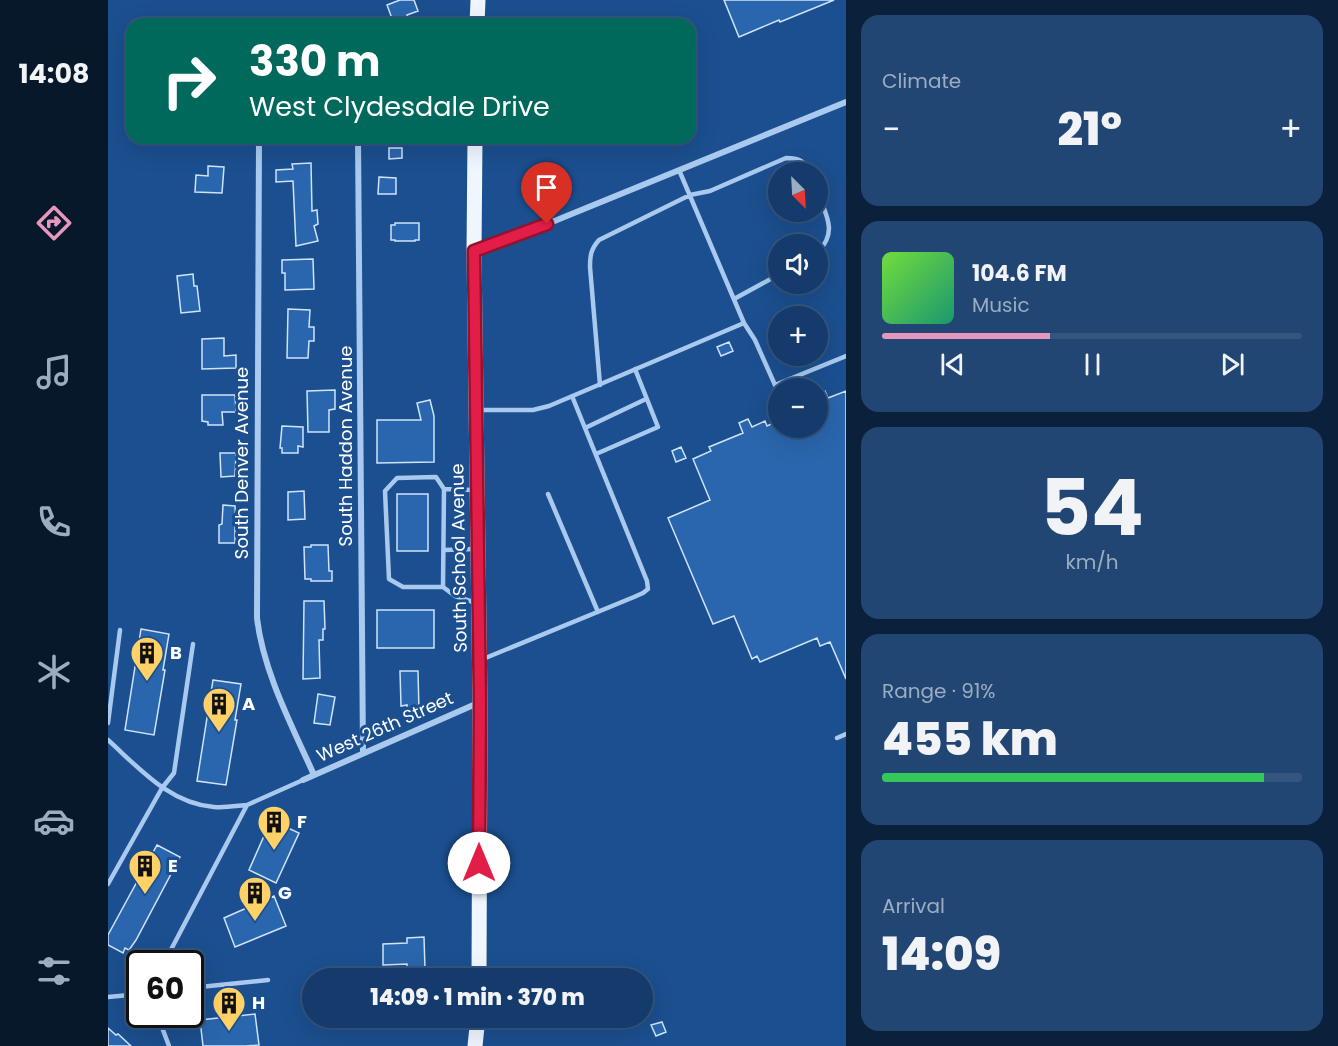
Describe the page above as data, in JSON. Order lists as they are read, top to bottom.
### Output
{
  "streets": {
    "main road": ["South School Avenue"],
    "street": ["South Haddon Avenue", "South Denver Avenue", "West 26th Street"]
  },
  "crossings": [
    ["South Haddon Avenue", "West 26th Street"],
    ["South Denver Avenue", "West 26th Street"],
    ["South School Avenue", "West 26th Street"]
  ],
  "places": {
    "building": [
      "B",
      "A",
      "F",
      "E",
      "G",
      "H"
    ]
  },
  "north": "bottom right",
  "page": {
    "tabs": "14:08",
    "tile": [
      "Climate",
      ["54", "km/h"],
      ["Range · 91%", "455 km"],
      ["Arrival", "14:09"]
    ],
    "turn": ["330 m", "West Clydesdale Drive"],
    "heat": ["−", "21°", "+"],
    "map_buttons": ["+", "−"],
    "song": ["104.6 FM", "Music"],
    "limit": "60",
    "trip": "14:09 · 1 min · 370 m"
  }
}
